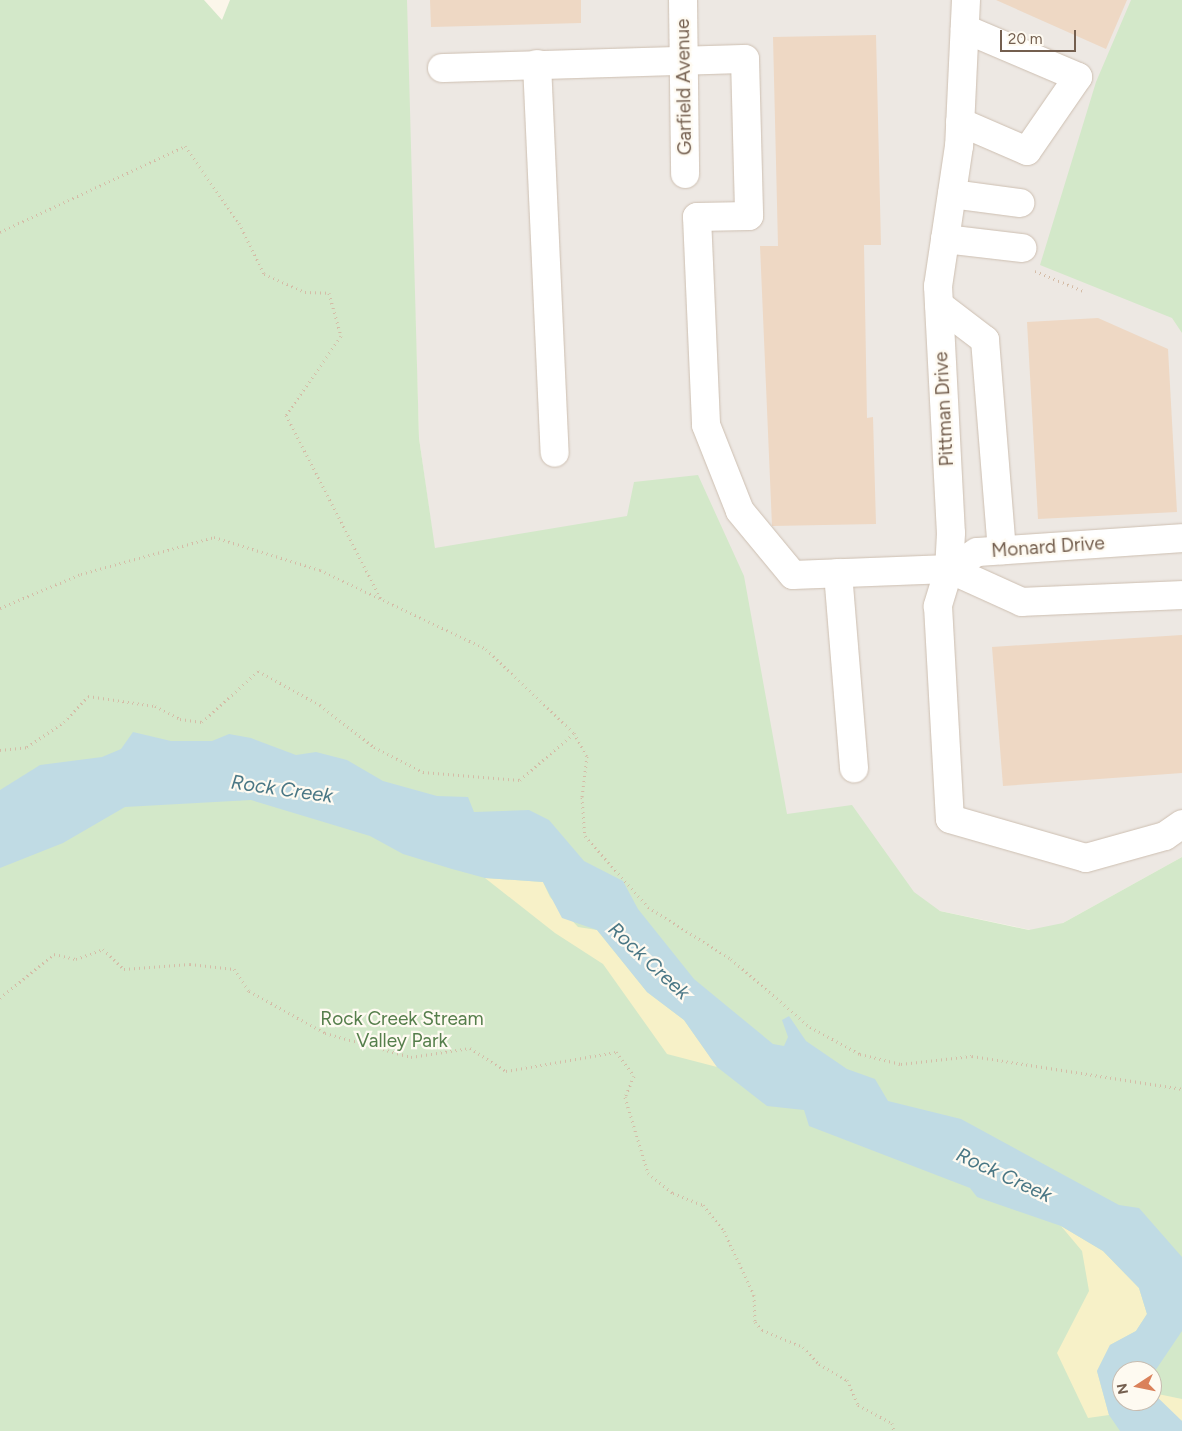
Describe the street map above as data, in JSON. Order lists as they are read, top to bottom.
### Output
{
  "streets": {
    "street": ["Garfield Avenue", "Pittman Drive", "Monard Drive"]
  },
  "crossings": [
    ["Pittman Drive", "Monard Drive"]
  ],
  "water": ["Rock Creek"],
  "parks": ["Rock Creek Stream Valley Park"],
  "scale_bar": "20 m",
  "north": "left"
}
